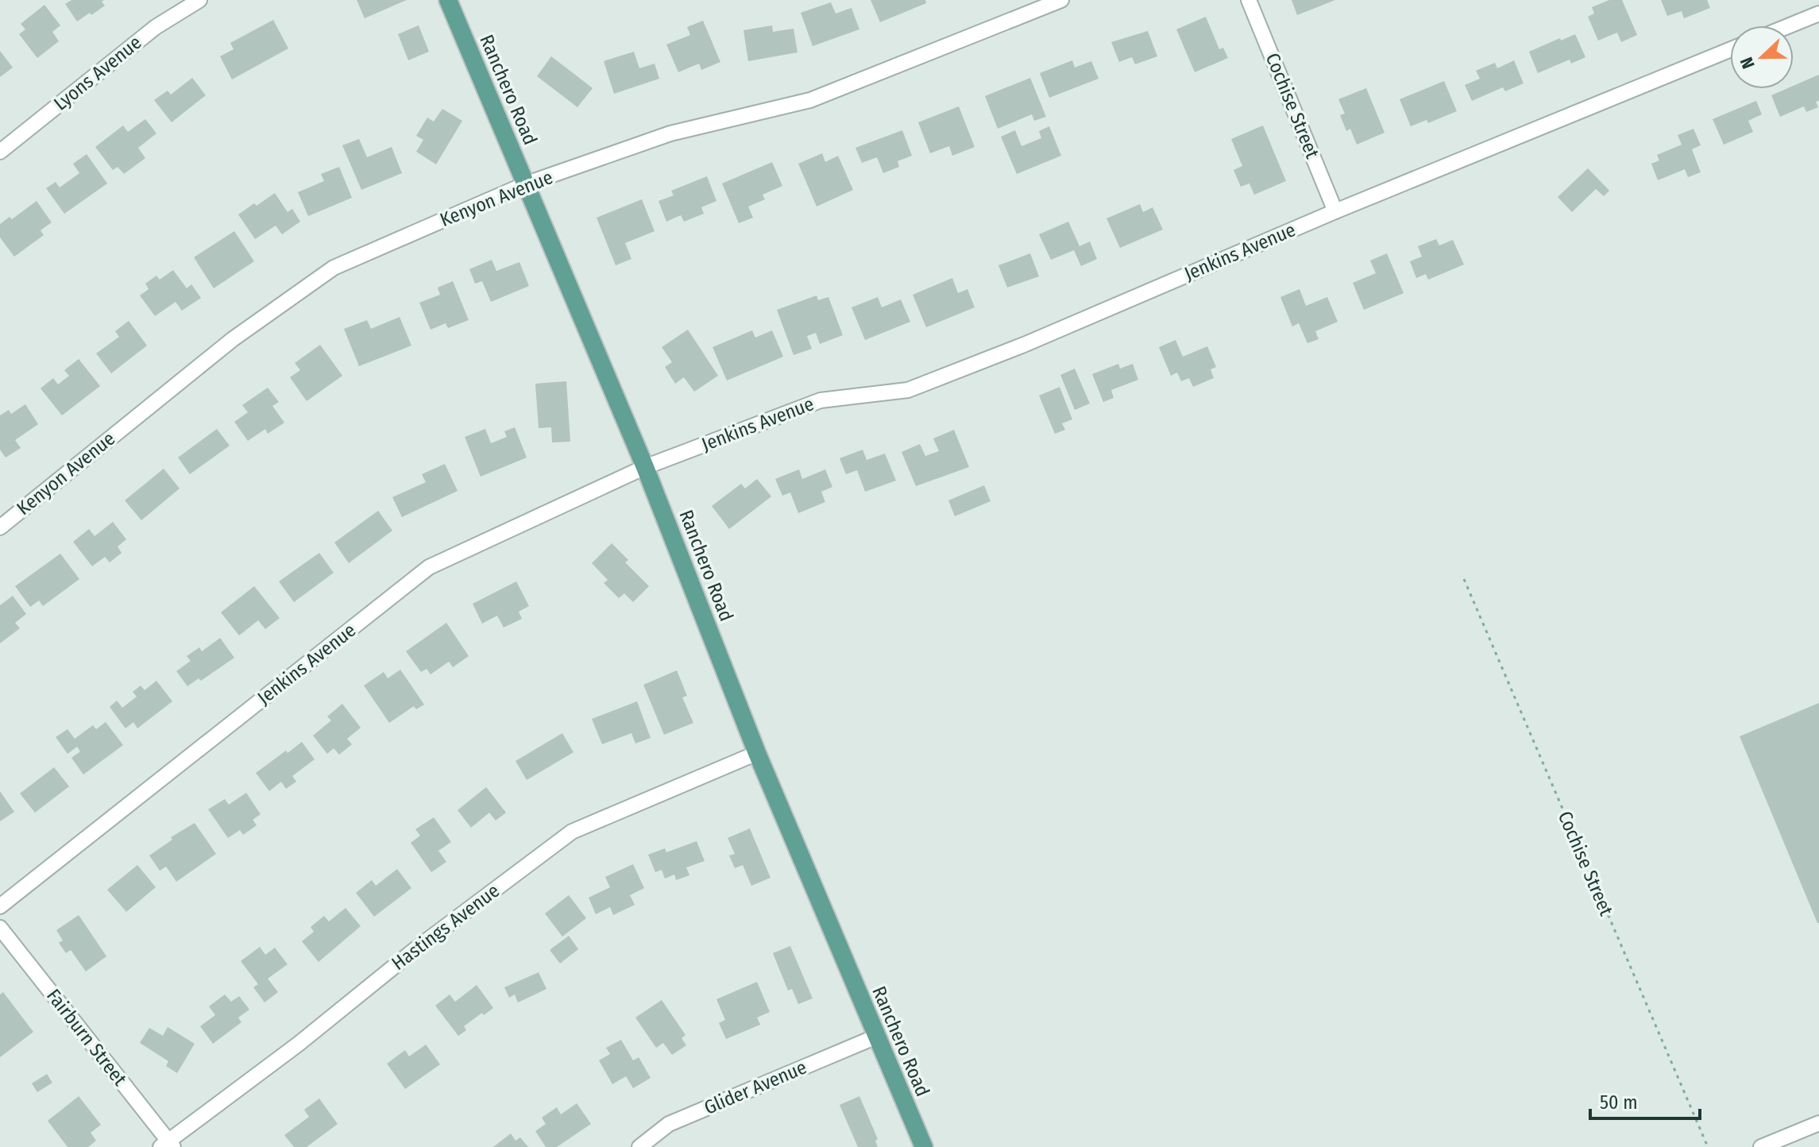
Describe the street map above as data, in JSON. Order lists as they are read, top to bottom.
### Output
{
  "streets": {
    "main road": ["Ranchero Road"],
    "street": [
      "Lyons Avenue",
      "Cochise Street",
      "Kenyon Avenue",
      "Jenkins Avenue",
      "Hastings Avenue",
      "Fairburn Street",
      "Glider Avenue"
    ]
  },
  "crossings": [
    ["Ranchero Road", "Kenyon Avenue"],
    ["Ranchero Road", "Jenkins Avenue"],
    ["Ranchero Road", "Hastings Avenue"],
    ["Ranchero Road", "Glider Avenue"],
    ["Cochise Street", "Jenkins Avenue"],
    ["Hastings Avenue", "Fairburn Street"]
  ],
  "scale_bar": "50 m",
  "north": "left"
}
